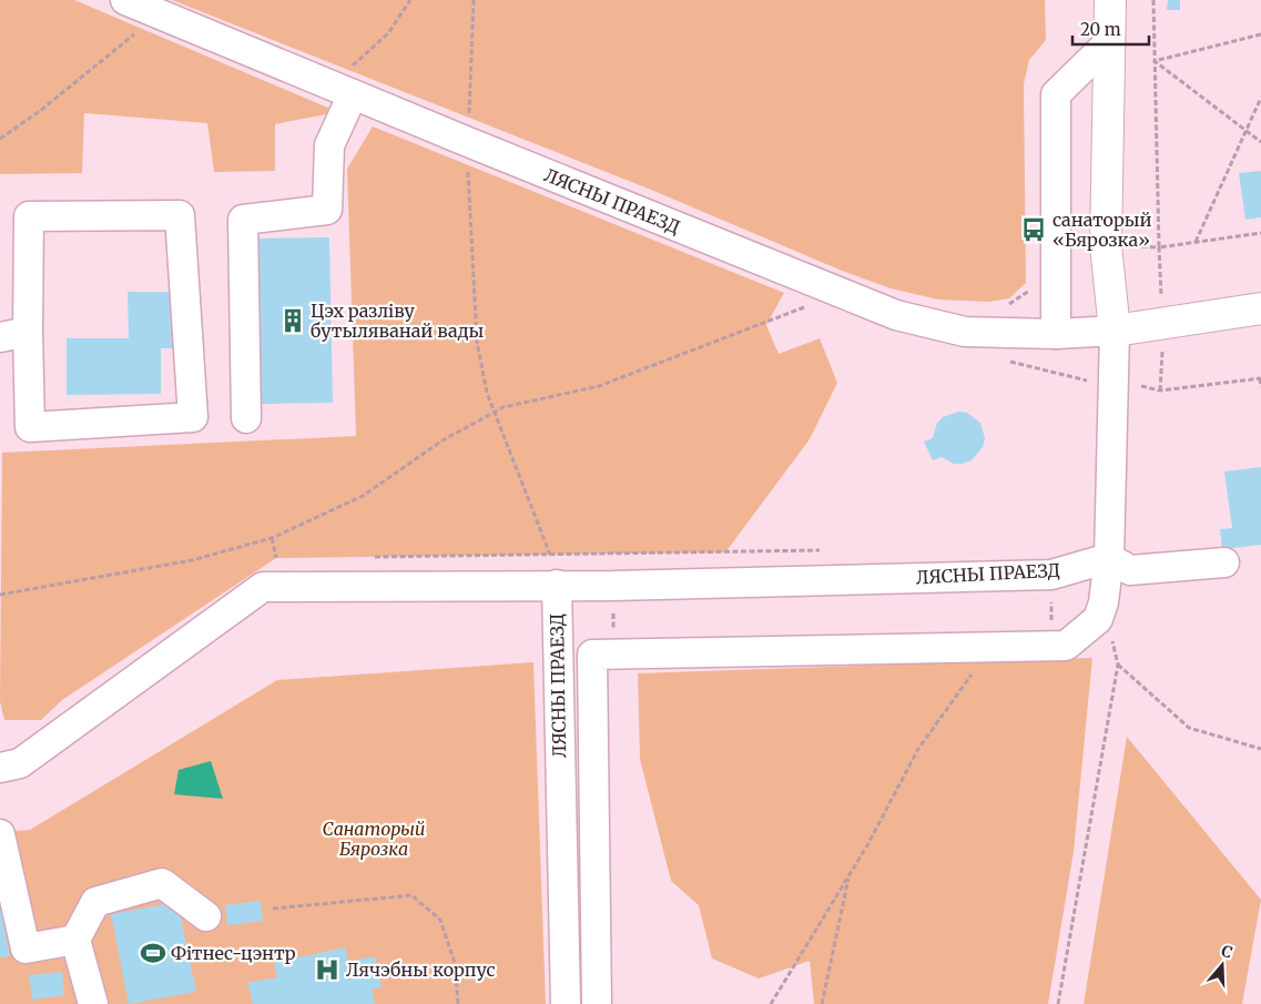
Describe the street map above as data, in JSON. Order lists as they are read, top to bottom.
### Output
{
  "streets": {
    "street": ["ЛЯСНЫ ПРАЕЗД"]
  },
  "parks": ["Санаторый Бярозка"],
  "places": {
    "bus stop": ["санаторый «Бярозка»"],
    "building": ["Цэх разліву бутыляванай вады"],
    "sports": ["Фітнес-цэнтр"],
    "hospital": ["Лячэбны корпус"]
  },
  "scale_bar": "20 m",
  "north": "top"
}
